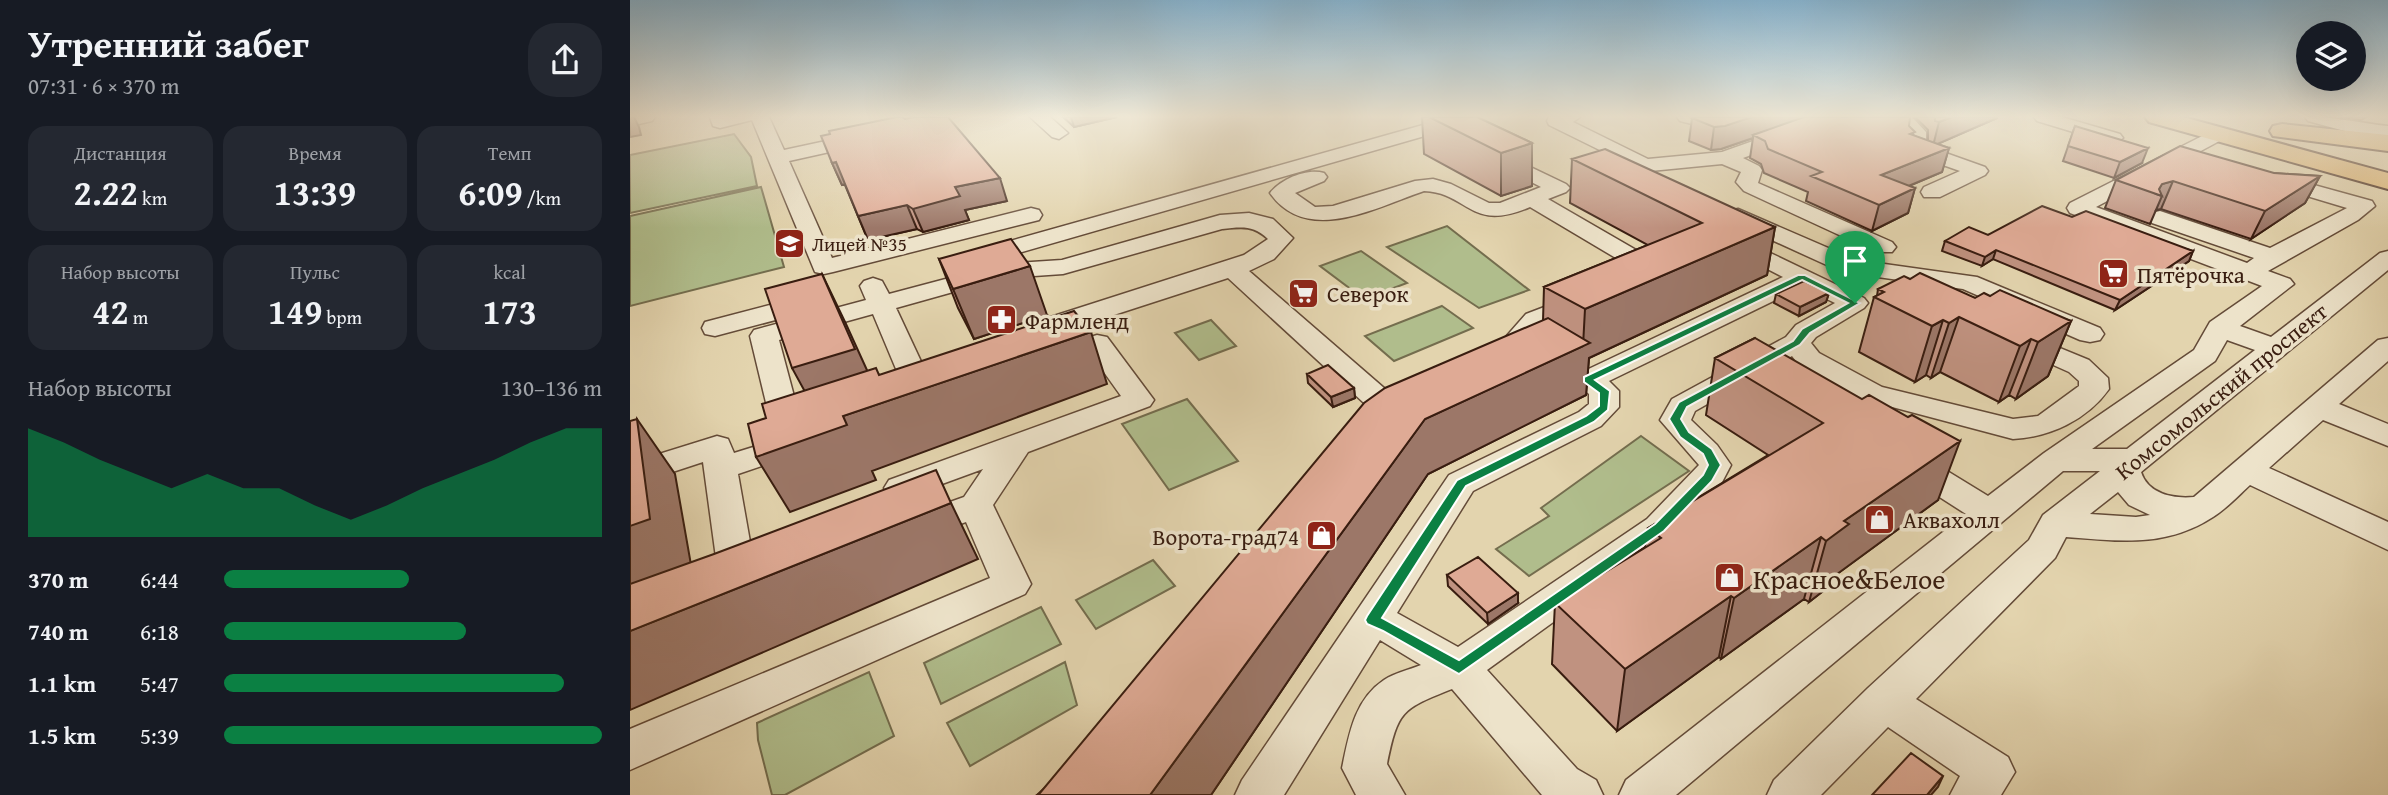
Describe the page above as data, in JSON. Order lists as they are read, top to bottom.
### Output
{
  "streets": {
    "street": ["Комсомольский проспект"]
  },
  "places": {
    "school or university": ["Лицей №35"],
    "supermarket": ["Пятёрочка", "Северок"],
    "pharmacy": ["Фармленд"],
    "shop": ["Аквахолл", "Ворота-град74", "Красное&Белое"]
  },
  "page": {
    "heading": ["Утренний забег", "07:31 · 6 × 370 m"],
    "stats": [
      ["Дистанция", "2.22 km"],
      ["Время", "13:39"],
      ["Темп", "6:09 /km"],
      ["Набор высоты", "42 m"],
      ["Пульс", "149 bpm"],
      ["kcal", "173"]
    ],
    "chart": ["Набор высоты", "130–136 m"],
    "list": [
      {
        "name": "370 m",
        "note": "6:44"
      },
      {
        "name": "740 m",
        "note": "6:18"
      },
      {
        "name": "1.1 km",
        "note": "5:47"
      },
      {
        "name": "1.5 km",
        "note": "5:39"
      }
    ]
  }
}
